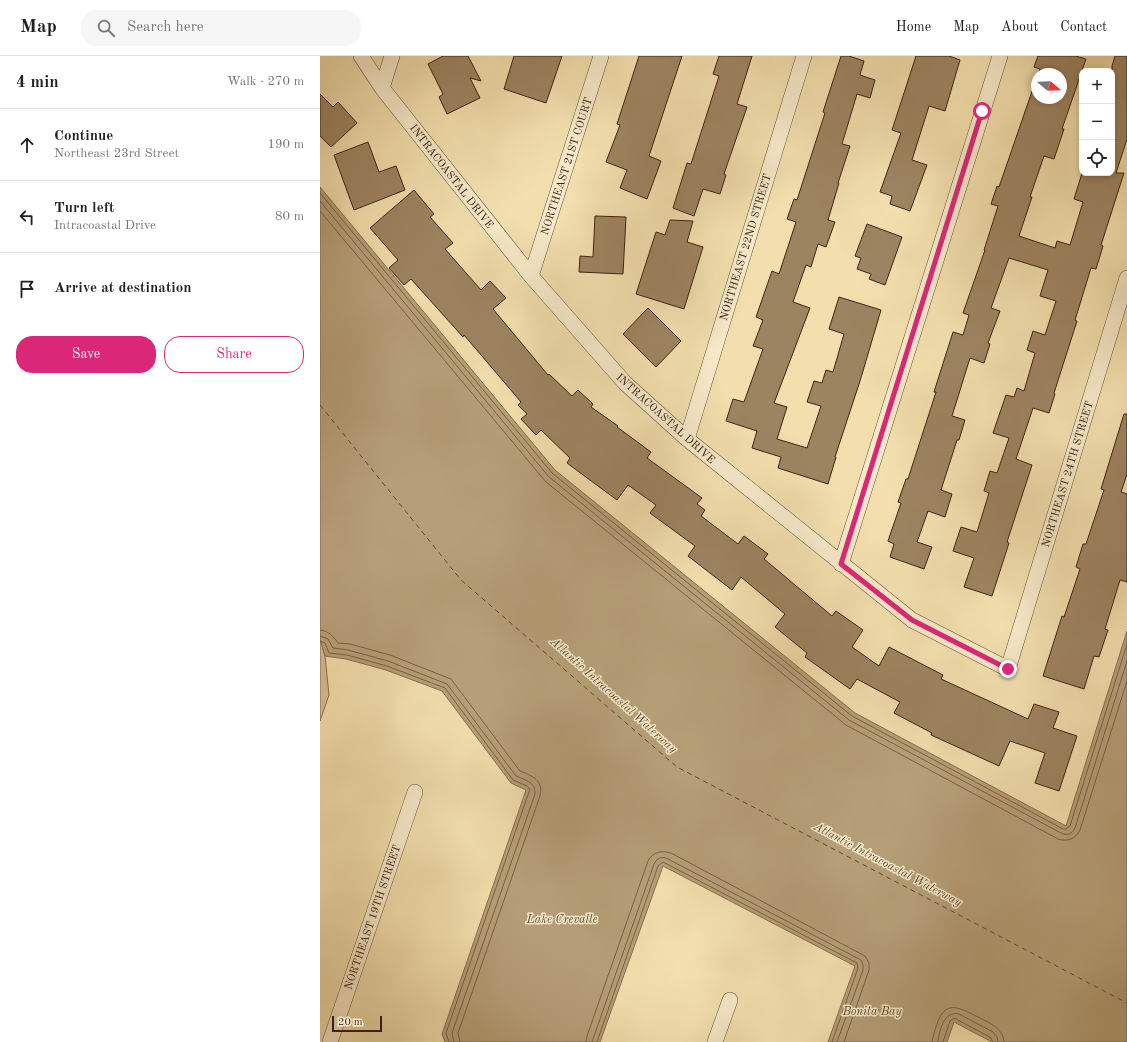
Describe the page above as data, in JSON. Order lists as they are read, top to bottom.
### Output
{
  "streets": {
    "street": [
      "NORTHEAST 21ST COURT",
      "INTRACOASTAL DRIVE",
      "NORTHEAST 22ND STREET",
      "NORTHEAST 24TH STREET",
      "NORTHEAST 19TH STREET"
    ]
  },
  "crossings": [
    ["NORTHEAST 21ST COURT", "INTRACOASTAL DRIVE"],
    ["INTRACOASTAL DRIVE", "NORTHEAST 22ND STREET"],
    ["INTRACOASTAL DRIVE", "NORTHEAST 24TH STREET"]
  ],
  "water": ["Atlantic Intracoastal Waterway", "Lake Crevalle", "Bonita Bay"],
  "scale_bar": "20 m",
  "north": "right",
  "page": {
    "header": "Map",
    "search": "Search here",
    "nav": [
      "Home",
      "Map",
      "About",
      "Contact"
    ],
    "heading": ["4 min", "Walk · 270 m"],
    "map_buttons": ["+", "−"],
    "list": [
      ["Continue", "Northeast 23rd Street", "190 m"],
      ["Turn left", "Intracoastal Drive", "80 m"],
      "Arrive at destination"
    ],
    "buttons": ["Save", "Share"],
    "scale": "20 m"
  }
}
